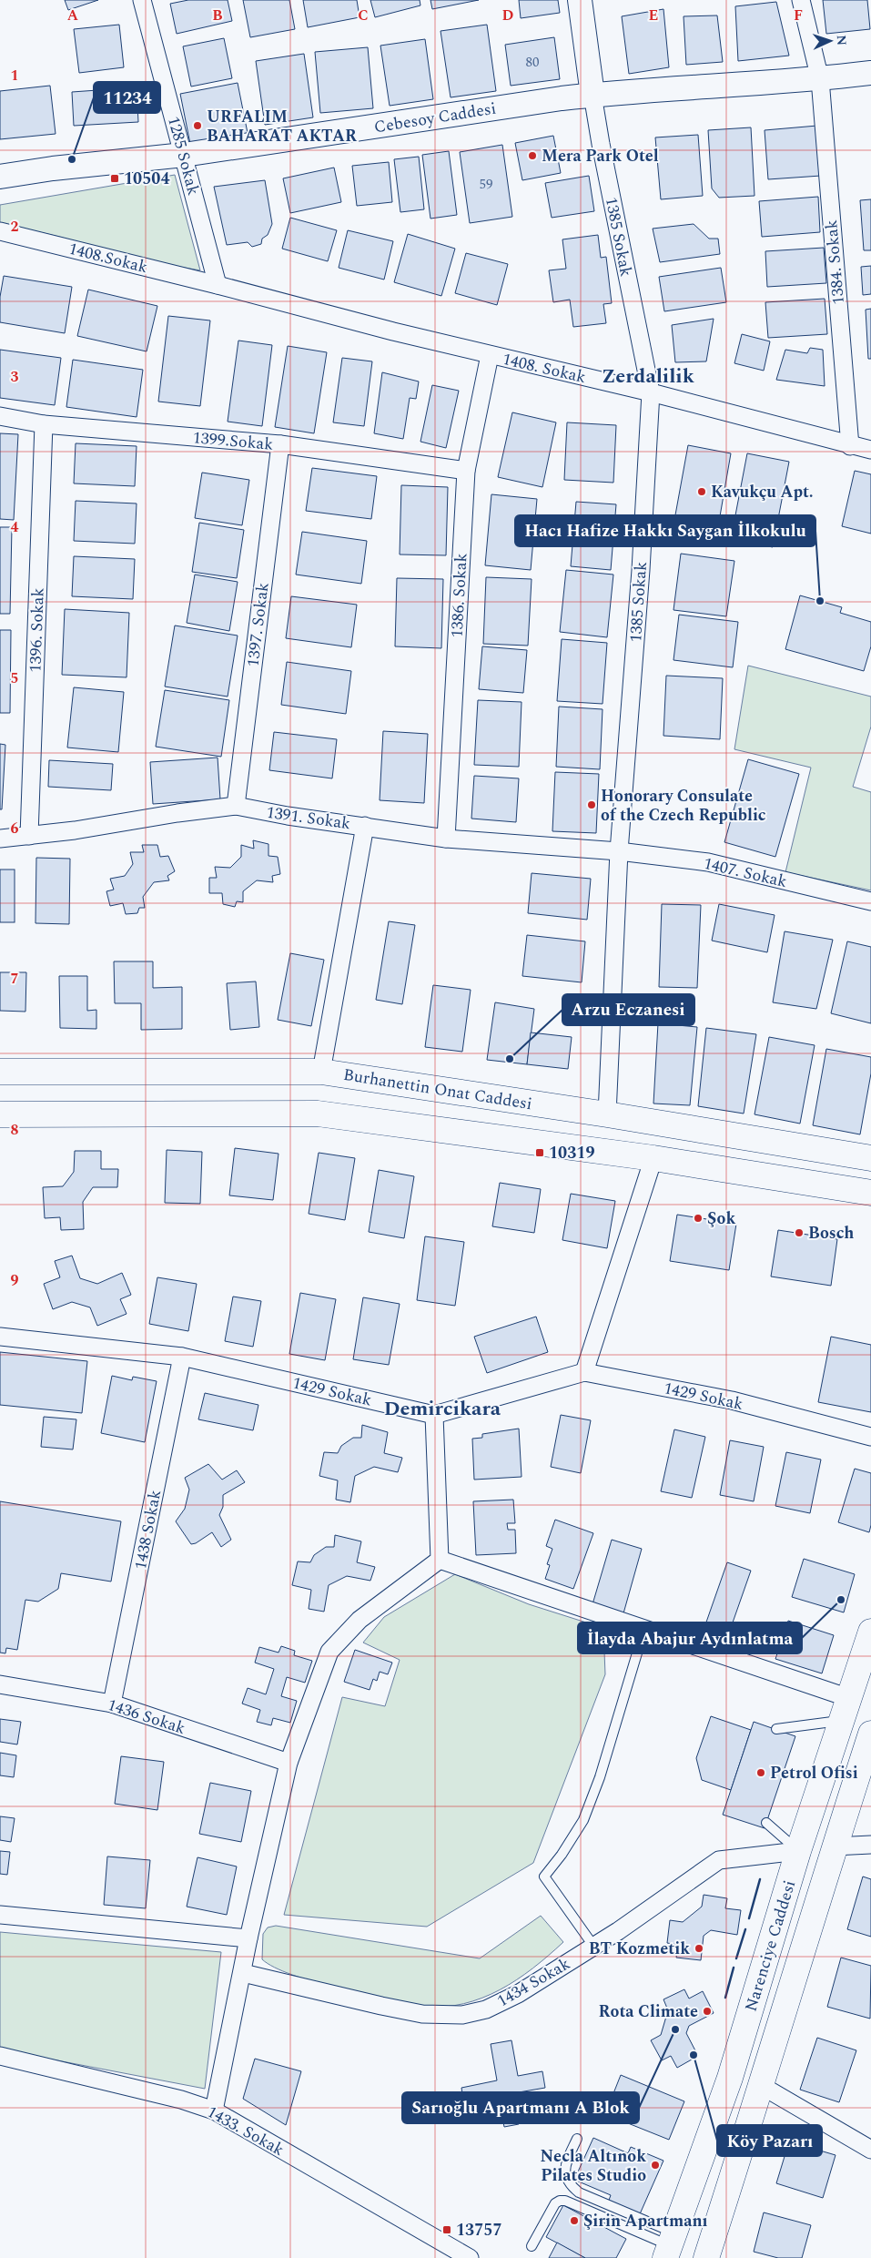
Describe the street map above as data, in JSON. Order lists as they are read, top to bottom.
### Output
{
  "streets": {
    "main road": ["Cebesoy Caddesi", "Burhanettin Onat Caddesi", "Narenciye Caddesi"],
    "street": [
      "1285 Sokak",
      "1385 Sokak",
      "1408.Sokak",
      "1384. Sokak",
      "1408. Sokak",
      "1399.Sokak",
      "1386. Sokak",
      "1397. Sokak",
      "1396. Sokak",
      "1391. Sokak",
      "1407. Sokak",
      "1429 Sokak",
      "1438 Sokak",
      "1436 Sokak",
      "1434 Sokak",
      "1433. Sokak"
    ]
  },
  "crossings": [
    ["Cebesoy Caddesi", "1285 Sokak"],
    ["Cebesoy Caddesi", "1385 Sokak"],
    ["Cebesoy Caddesi", "1384. Sokak"],
    ["1285 Sokak", "1408.Sokak"],
    ["1285 Sokak", "1408. Sokak"],
    ["1385 Sokak", "1408. Sokak"],
    ["1385 Sokak", "1391. Sokak"],
    ["1385 Sokak", "1407. Sokak"],
    ["1385 Sokak", "Burhanettin Onat Caddesi"],
    ["1408.Sokak", "1408. Sokak"],
    ["1384. Sokak", "1408. Sokak"],
    ["1408. Sokak", "1386. Sokak"],
    ["1399.Sokak", "1386. Sokak"],
    ["1399.Sokak", "1397. Sokak"],
    ["1399.Sokak", "1396. Sokak"],
    ["1386. Sokak", "1391. Sokak"],
    ["1397. Sokak", "1391. Sokak"],
    ["1396. Sokak", "1391. Sokak"],
    ["1391. Sokak", "1407. Sokak"],
    ["1429 Sokak", "1438 Sokak"],
    ["1438 Sokak", "1436 Sokak"],
    ["Narenciye Caddesi", "1434 Sokak"]
  ],
  "districts": ["Zerdalilik", "Demircikara"],
  "places": {
    "other": [
      "URFALIM BAHARAT AKTAR",
      "Mera Park Otel",
      "11234",
      "Kavukçu Apt.",
      "Hacı Hafize Hakkı Saygan İlkokulu",
      "Honorary Consulate of the Czech Republic",
      "Arzu Eczanesi",
      "Şok",
      "Bosch",
      "İlayda Abajur Aydınlatma",
      "Petrol Ofisi",
      "BT Kozmetik",
      "Rota Climate",
      "Sarıoğlu Apartmanı A Blok",
      "Köy Pazarı",
      "Necla Altınok Pilates Studio",
      "Şirin Apartmanı"
    ],
    "transit": ["10504", "10319", "13757"]
  },
  "house_numbers": ["80", "59"],
  "north": "right",
  "grid": {
    "columns": [
      "A",
      "B",
      "C",
      "D",
      "E",
      "F"
    ],
    "rows": [
      "1",
      "2",
      "3",
      "4",
      "5",
      "6",
      "7",
      "8",
      "9"
    ]
  }
}
